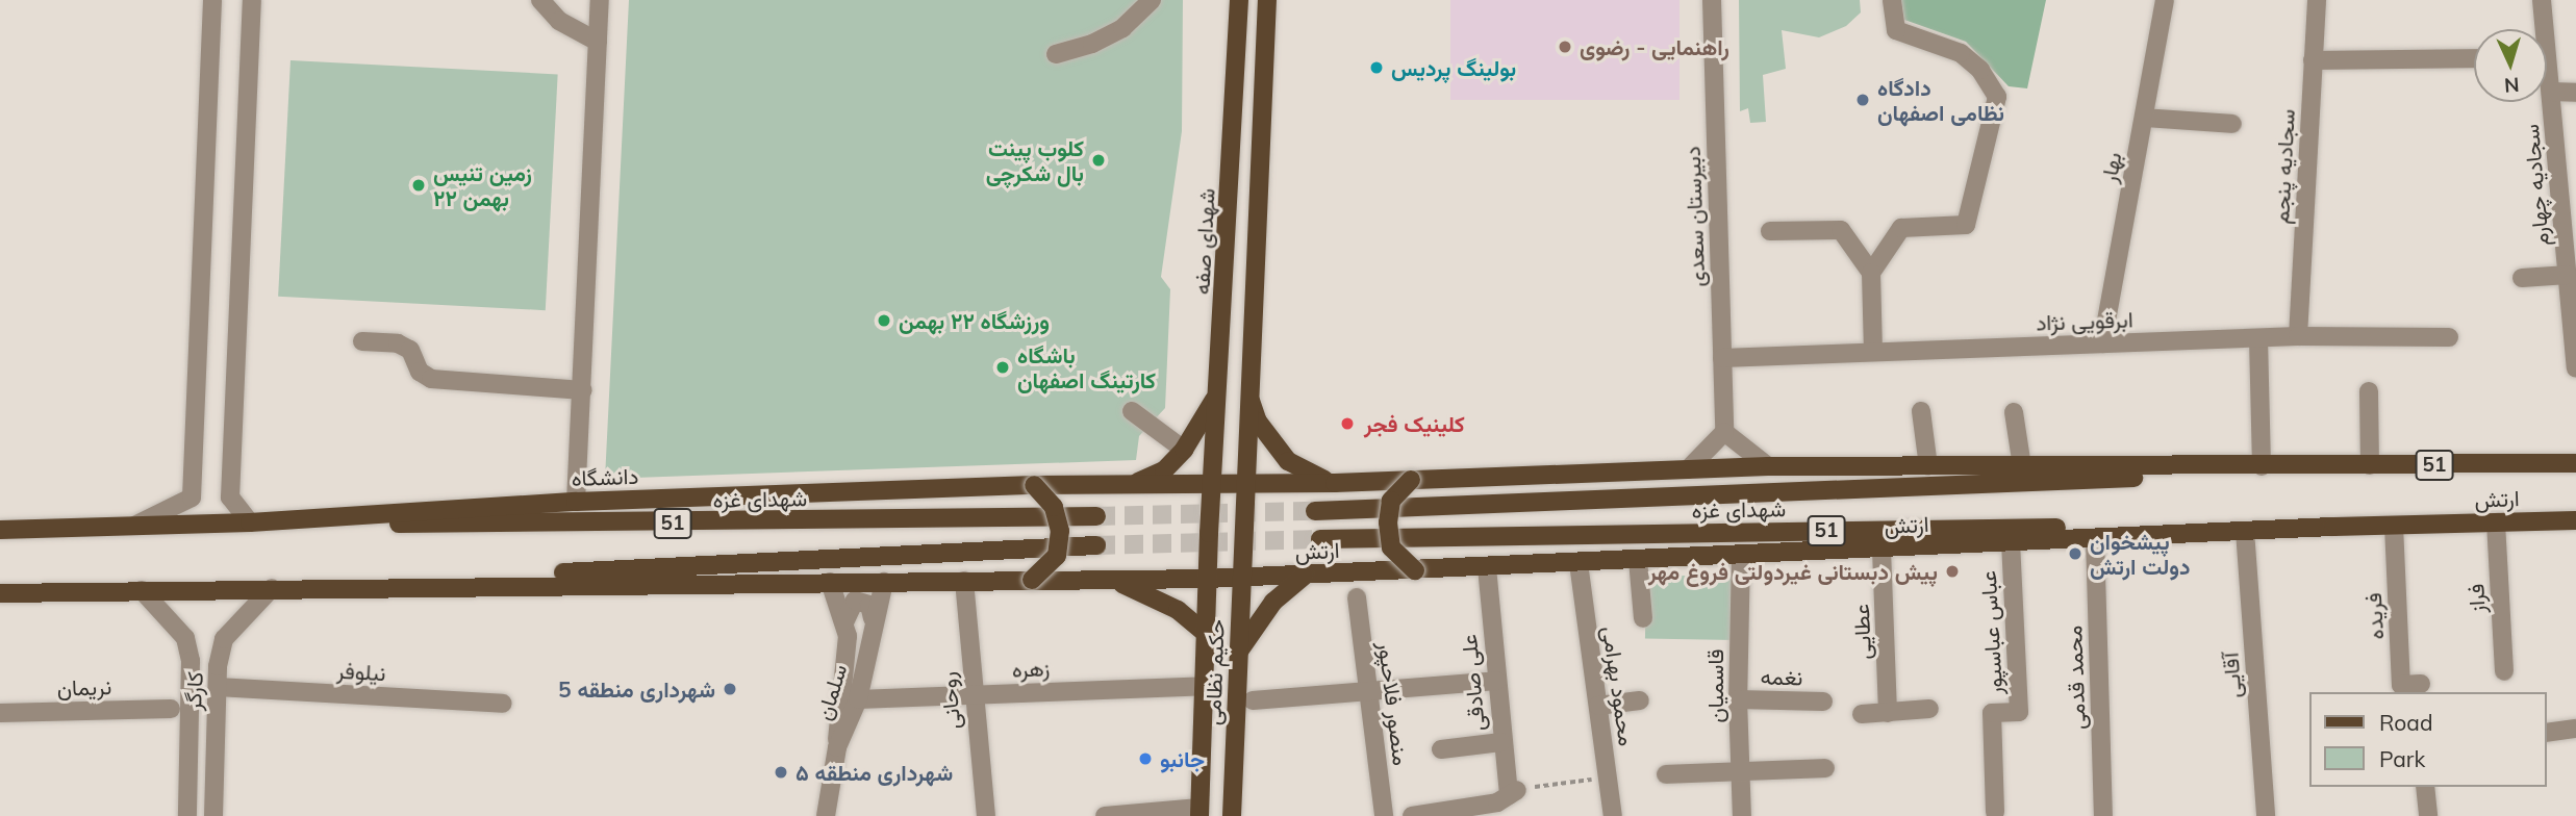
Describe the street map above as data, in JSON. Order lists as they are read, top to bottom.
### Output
{
  "streets": {
    "main road": [
      "شهدای صفه",
      "51",
      "دانشگاه",
      "شهدای غزه",
      "ارتش",
      "حکیم نظامی"
    ],
    "street": [
      "سجادیه پنجم",
      "بهار",
      "سجادیه چهارم",
      "دبیرستان سعدی",
      "ابرقویی نژاد",
      "فراز",
      "فریده",
      "عطایی",
      "عباس عباسپور",
      "زهره",
      "نیلوفر",
      "آقایی",
      "نغمه",
      "محمد قدمی",
      "علی صادقی",
      "محمود بهرامی",
      "قاسمیان",
      "نریمان",
      "کارگر",
      "سلمان",
      "روحانی",
      "منصور فلاحپور"
    ]
  },
  "crossings": [
    ["سجادیه پنجم", "ابرقویی نژاد"],
    ["بهار", "ابرقویی نژاد"],
    ["دبیرستان سعدی", "ابرقویی نژاد"],
    ["شهدای صفه", "دانشگاه"],
    ["شهدای صفه", "ارتش"],
    ["شهدای صفه", "حکیم نظامی"],
    ["51", "کارگر"],
    ["دانشگاه", "شهدای غزه"],
    ["دانشگاه", "ارتش"],
    ["شهدای غزه", "ارتش"],
    ["ارتش", "فراز"],
    ["ارتش", "فریده"],
    ["ارتش", "عطایی"],
    ["ارتش", "عباس عباسپور"],
    ["ارتش", "حکیم نظامی"],
    ["ارتش", "آقایی"],
    ["ارتش", "محمد قدمی"],
    ["ارتش", "علی صادقی"],
    ["ارتش", "محمود بهرامی"],
    ["ارتش", "قاسمیان"],
    ["زهره", "حکیم نظامی"],
    ["زهره", "سلمان"],
    ["زهره", "روحانی"],
    ["نیلوفر", "کارگر"],
    ["نغمه", "قاسمیان"]
  ],
  "places": [
    "راهنمایی - رضوی",
    "بولینگ پردیس",
    "دادگاه نظامی اصفهان",
    "کلوب پینت بال شکرچی",
    "زمین تنیس ۲۲ بهمن",
    "ورزشگاه ۲۲ بهمن",
    "باشگاه کارتینگ اصفهان",
    "کلینیک فجر",
    "پیشخوان دولت ارتش",
    "پیش دبستانی غیردولتی فروغ مهر",
    "شهرداری منطقه 5",
    "جانبو",
    "شهرداری منطقه ۵"
  ],
  "legend": ["Road", "Park"],
  "north": "bottom"
}
